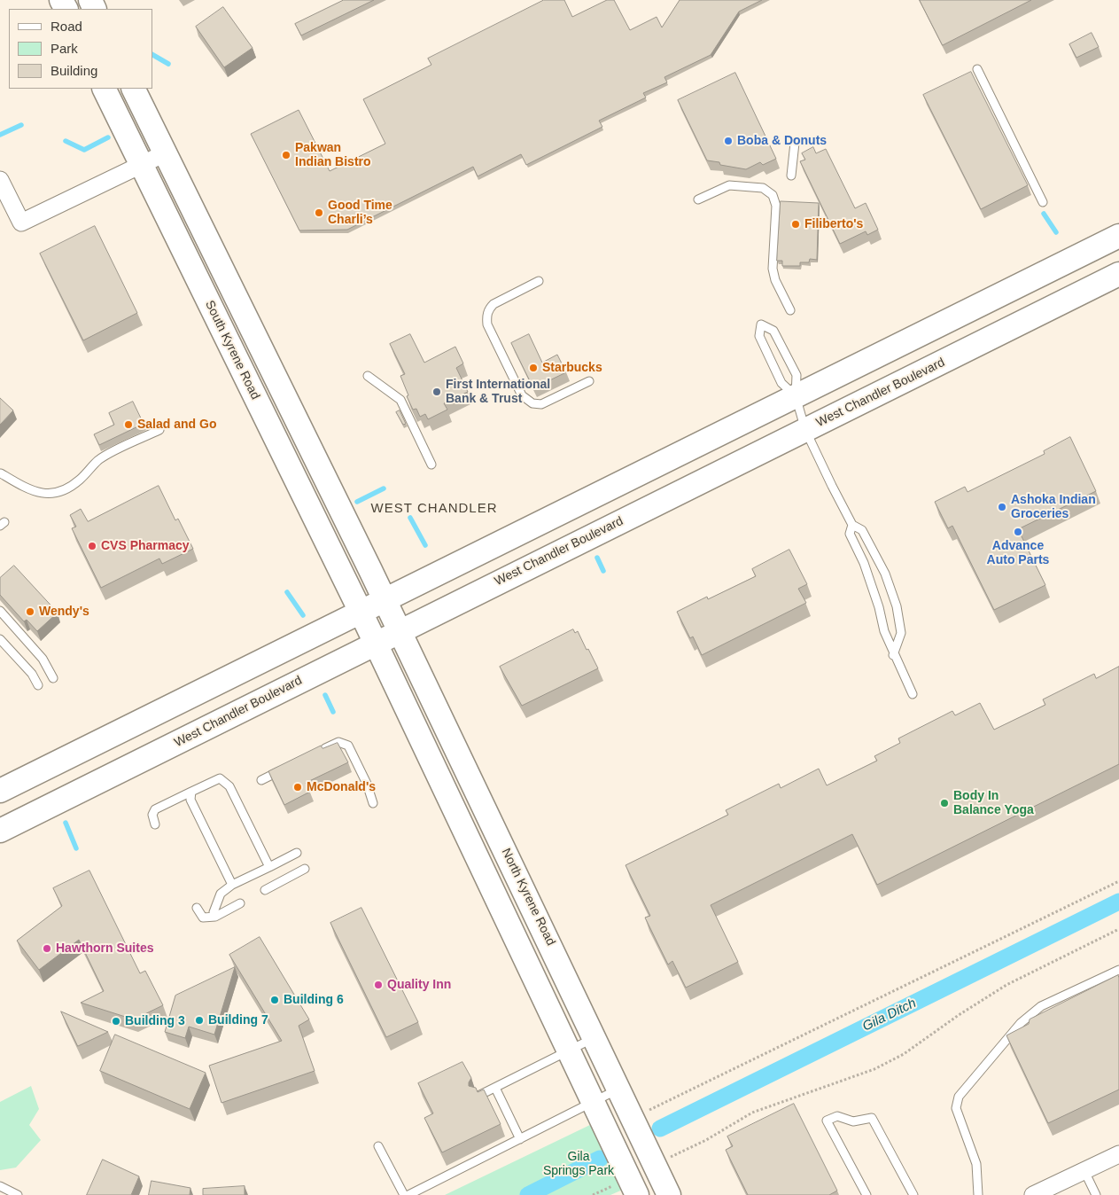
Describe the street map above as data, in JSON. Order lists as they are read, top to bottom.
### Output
{
  "streets": {
    "main road": ["South Kyrene Road", "West Chandler Boulevard", "North Kyrene Road"]
  },
  "crossings": [
    ["West Chandler Boulevard", "North Kyrene Road"]
  ],
  "districts": ["WEST CHANDLER"],
  "water": ["Gila Ditch"],
  "parks": ["Gila Springs Park"],
  "places": [
    "Boba & Donuts",
    "Pakwan Indian Bistro",
    "Good Time Charli’s",
    "Filiberto's",
    "Starbucks",
    "First International Bank & Trust",
    "Salad and Go",
    "Ashoka Indian Groceries",
    "Advance Auto Parts",
    "CVS Pharmacy",
    "Wendy's",
    "McDonald's",
    "Body In Balance Yoga",
    "Hawthorn Suites",
    "Quality Inn",
    "Building 6",
    "Building 7",
    "Building 3"
  ],
  "legend": ["Road", "Park", "Building"]
}
